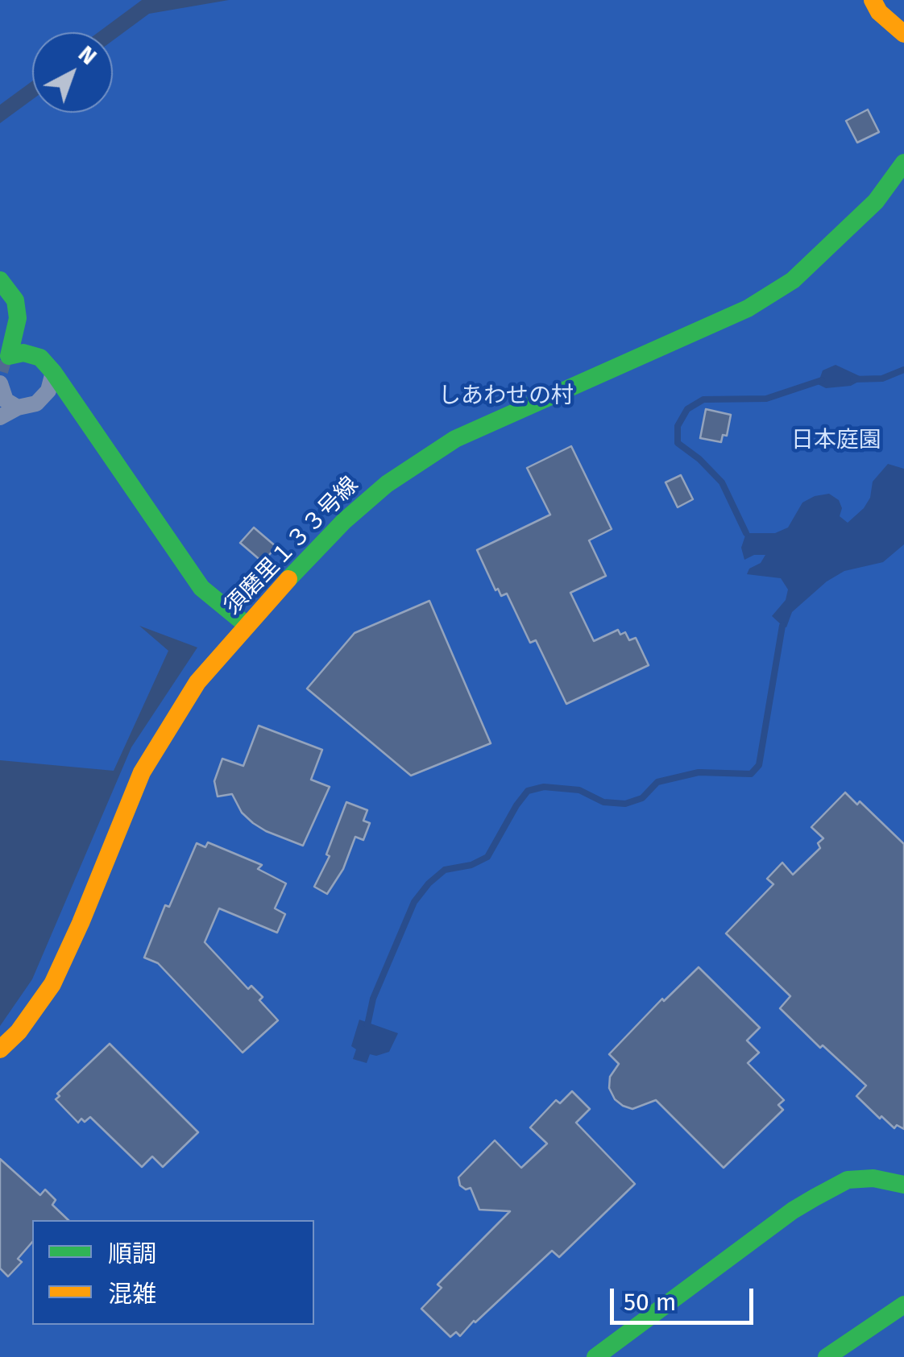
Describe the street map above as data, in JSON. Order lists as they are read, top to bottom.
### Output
{
  "streets": {
    "street": ["須磨里１３３号線"]
  },
  "parks": ["しあわせの村", "日本庭園"],
  "legend": ["順調", "混雑"],
  "scale_bar": "50 m",
  "north": "top right"
}
